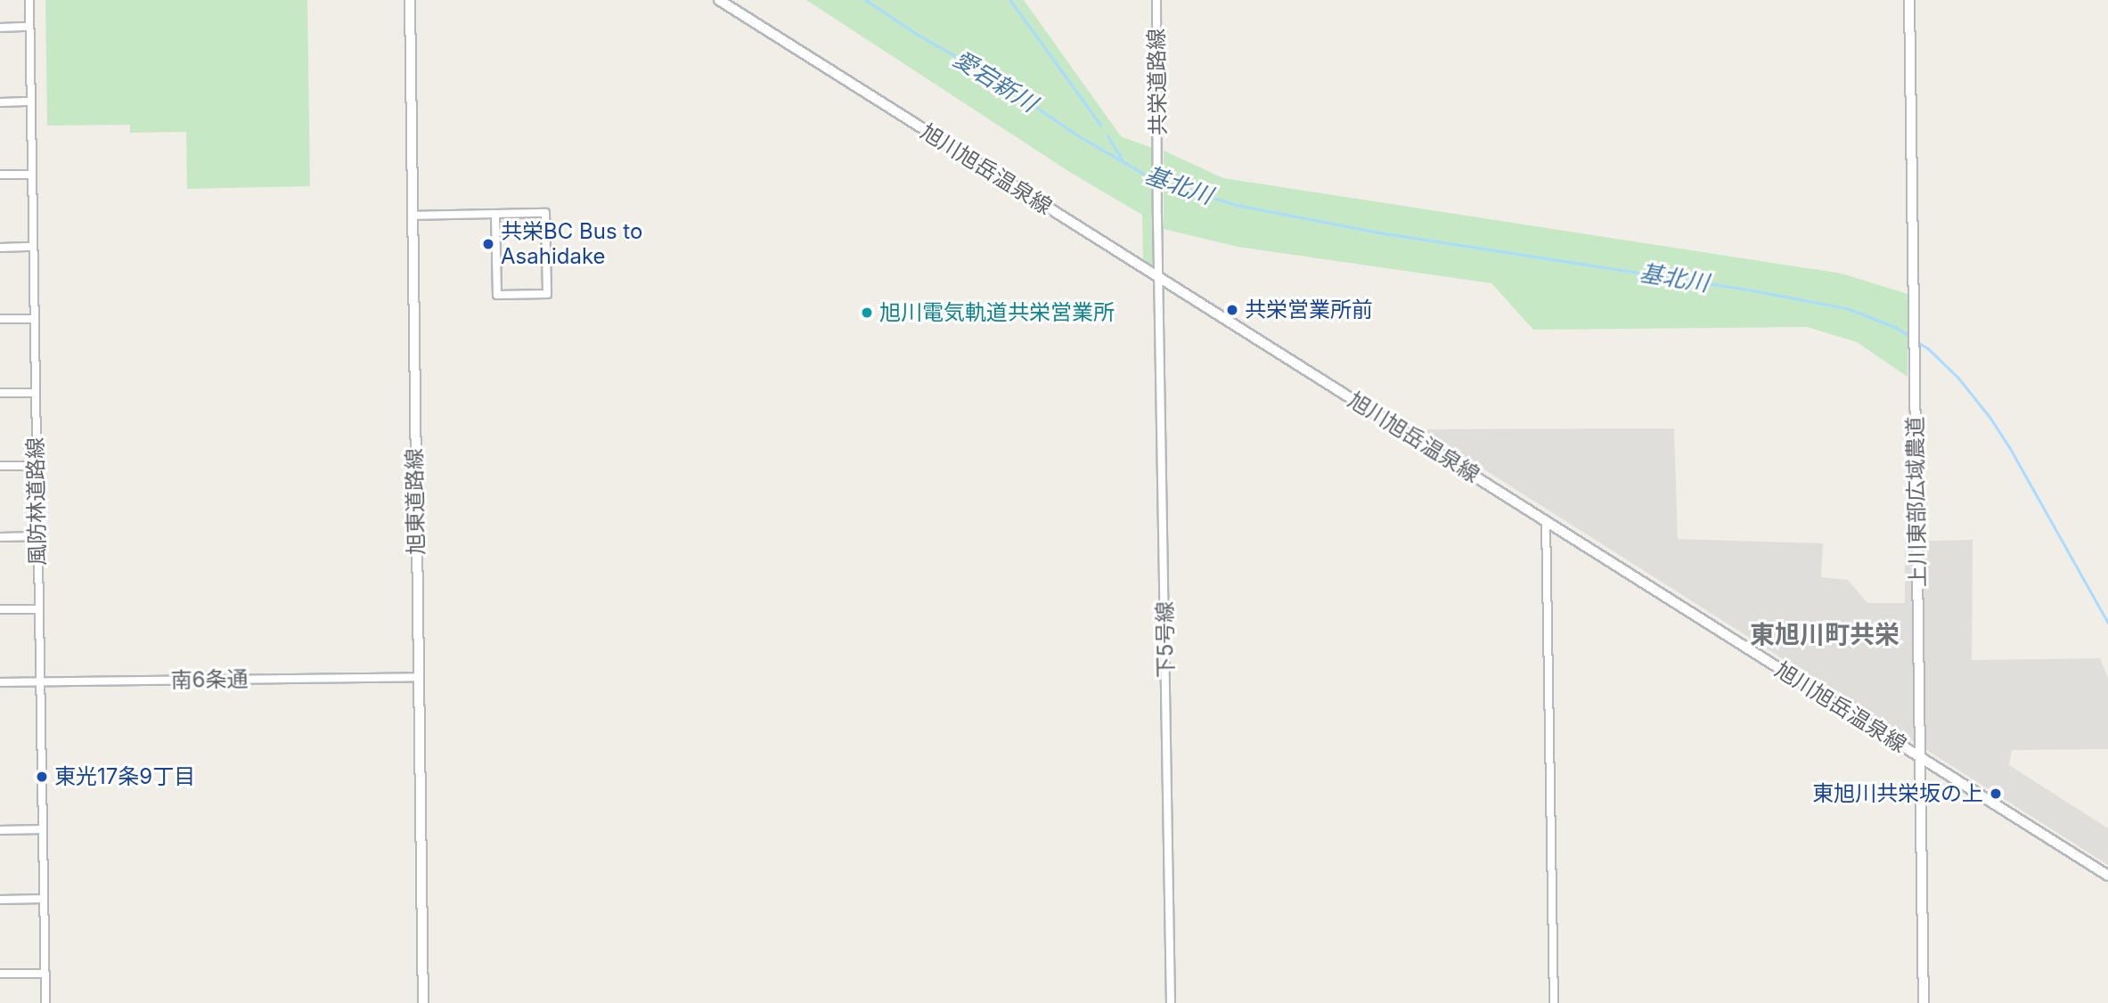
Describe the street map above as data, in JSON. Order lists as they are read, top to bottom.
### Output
{
  "streets": {
    "main road": ["旭川旭岳温泉線"],
    "street": [
      "共栄道路線",
      "風防林道路線",
      "旭東道路線",
      "上川東部広域農道",
      "下5号線",
      "南6条通"
    ]
  },
  "crossings": [
    ["共栄道路線", "旭川旭岳温泉線"],
    ["共栄道路線", "下5号線"],
    ["旭川旭岳温泉線", "上川東部広域農道"],
    ["旭川旭岳温泉線", "下5号線"],
    ["風防林道路線", "南6条通"],
    ["旭東道路線", "南6条通"]
  ],
  "districts": ["東旭川町共栄"],
  "water": ["愛宕新川", "基北川"],
  "places": [
    "共栄BC Bus to Asahidake",
    "共栄営業所前",
    "旭川電気軌道共栄営業所",
    "東光17条9丁目",
    "東旭川共栄坂の上"
  ]
}
